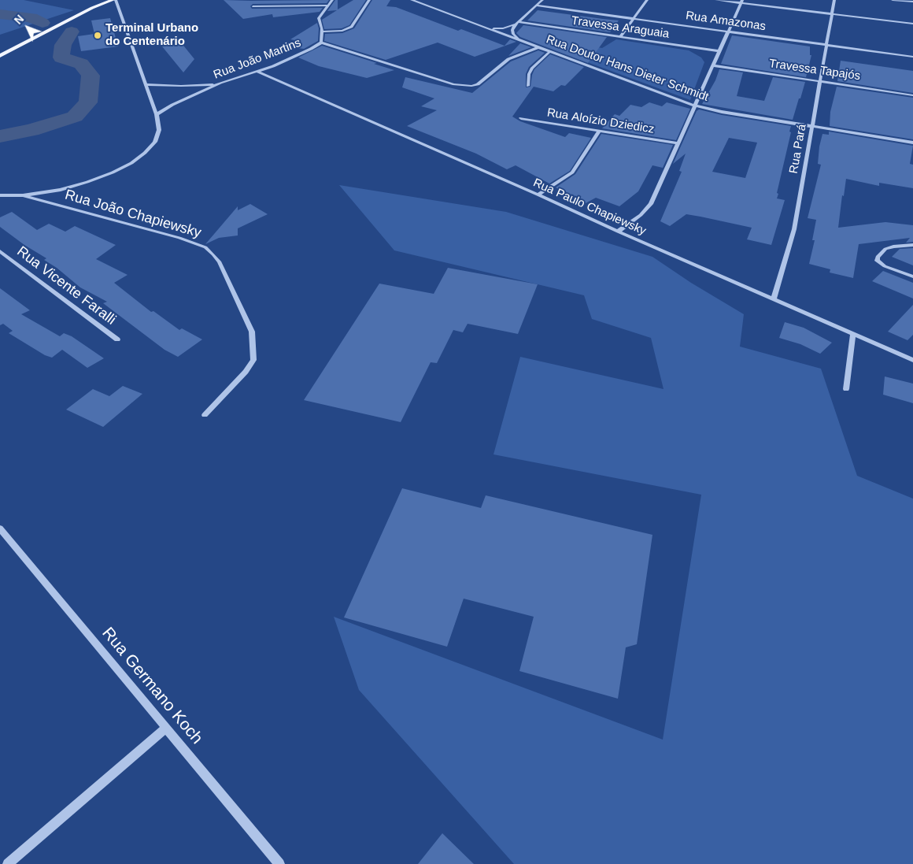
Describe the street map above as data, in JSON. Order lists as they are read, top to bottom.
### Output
{
  "streets": {
    "street": [
      "Rua Amazonas",
      "Travessa Araguaia",
      "Rua João Martins",
      "Rua Doutor Hans Dieter Schmidt",
      "Travessa Tapajós",
      "Rua Aloízio Dziedicz",
      "Rua Pará",
      "Rua Paulo Chapiewsky",
      "Rua João Chapiewsky",
      "Rua Vicente Faralli",
      "Rua Germano Koch"
    ]
  },
  "crossings": [
    ["Rua Amazonas", "Rua Pará"],
    ["Rua João Martins", "Rua Paulo Chapiewsky"],
    ["Rua Doutor Hans Dieter Schmidt", "Rua Pará"],
    ["Travessa Tapajós", "Rua Pará"],
    ["Rua Pará", "Rua Paulo Chapiewsky"]
  ],
  "places": ["Terminal Urbano do Centenário"],
  "north": "top left"
}
